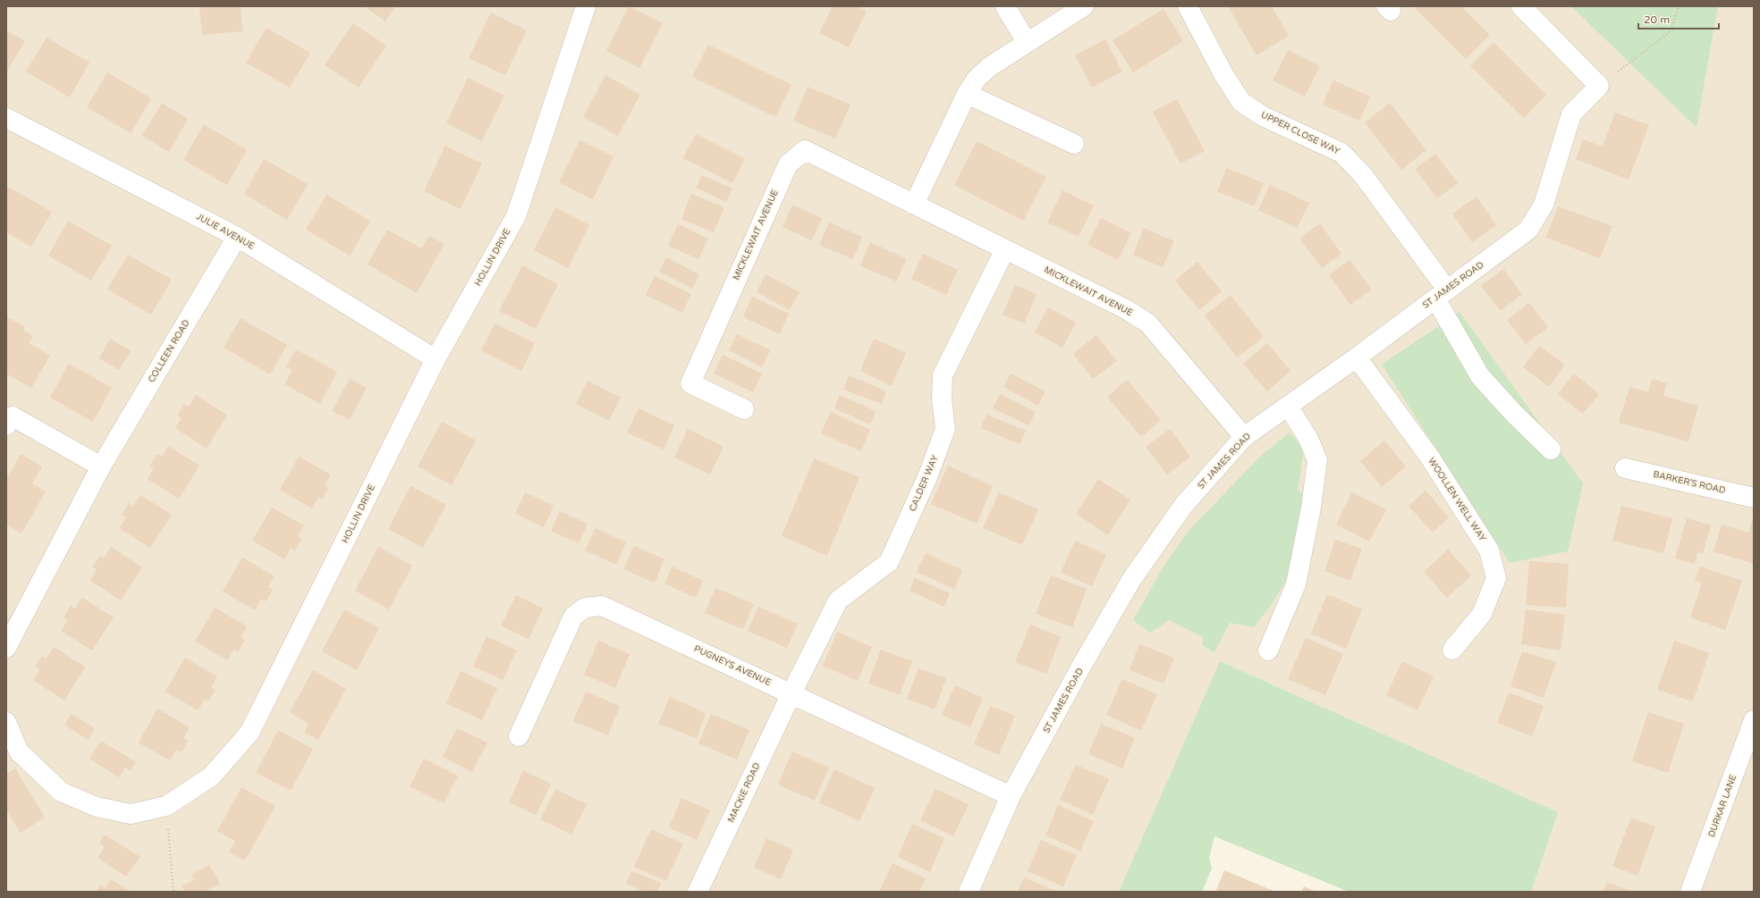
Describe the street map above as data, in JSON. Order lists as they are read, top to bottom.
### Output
{
  "streets": {
    "street": [
      "UPPER CLOSE WAY",
      "JULIE AVENUE",
      "MICKLEWAIT AVENUE",
      "HOLLIN DRIVE",
      "ST JAMES ROAD",
      "COLLEEN ROAD",
      "BARKER'S ROAD",
      "CALDER WAY",
      "WOOLLEN WELL WAY",
      "PUGNEYS AVENUE",
      "MACKIE ROAD",
      "DURKAR LANE"
    ]
  },
  "crossings": [
    ["UPPER CLOSE WAY", "ST JAMES ROAD"],
    ["JULIE AVENUE", "HOLLIN DRIVE"],
    ["JULIE AVENUE", "COLLEEN ROAD"],
    ["MICKLEWAIT AVENUE", "ST JAMES ROAD"],
    ["MICKLEWAIT AVENUE", "CALDER WAY"],
    ["ST JAMES ROAD", "WOOLLEN WELL WAY"],
    ["ST JAMES ROAD", "PUGNEYS AVENUE"],
    ["CALDER WAY", "PUGNEYS AVENUE"],
    ["CALDER WAY", "MACKIE ROAD"],
    ["PUGNEYS AVENUE", "MACKIE ROAD"]
  ],
  "scale_bar": "20 m"
}
